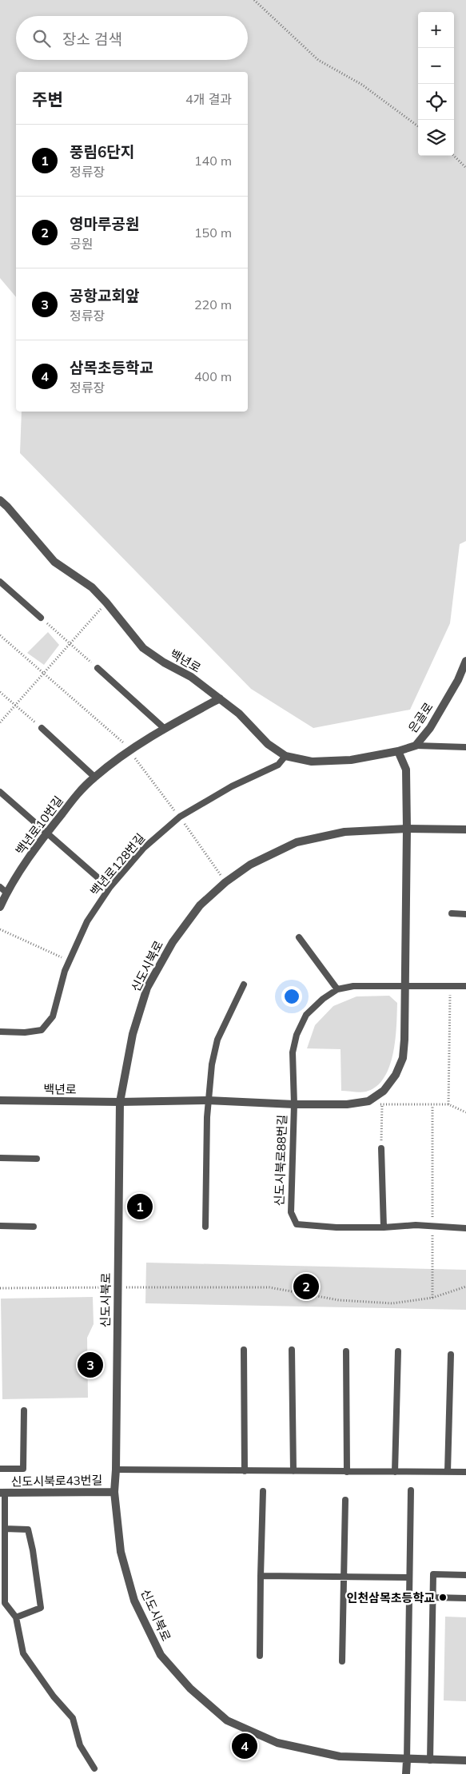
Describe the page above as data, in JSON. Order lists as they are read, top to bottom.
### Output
{
  "streets": {
    "street": [
      "백년로",
      "은골로",
      "백년로10번길",
      "신도시북로",
      "신도시북로88번길",
      "신도시북로43번길"
    ],
    "lane": ["백년로128번길"]
  },
  "crossings": [
    ["백년로", "은골로"],
    ["백년로", "백년로10번길"],
    ["백년로", "백년로128번길"],
    ["백년로", "신도시북로"],
    ["백년로", "신도시북로88번길"],
    ["신도시북로", "신도시북로88번길"],
    ["신도시북로", "신도시북로43번길"]
  ],
  "places": ["인천삼목초등학교"],
  "page": {
    "map_buttons": ["+", "−"],
    "search": "장소 검색",
    "heading": ["주변", "4개 결과"],
    "list": [
      {
        "mark": "1",
        "name": "풍림6단지",
        "note": "정류장",
        "value": "140 m"
      },
      {
        "mark": "2",
        "name": "영마루공원",
        "note": "공원",
        "value": "150 m"
      },
      {
        "mark": "3",
        "name": "공항교회앞",
        "note": "정류장",
        "value": "220 m"
      },
      {
        "mark": "4",
        "name": "삼목초등학교",
        "note": "정류장",
        "value": "400 m"
      }
    ],
    "pins": [
      "1",
      "2",
      "3",
      "4"
    ]
  }
}
